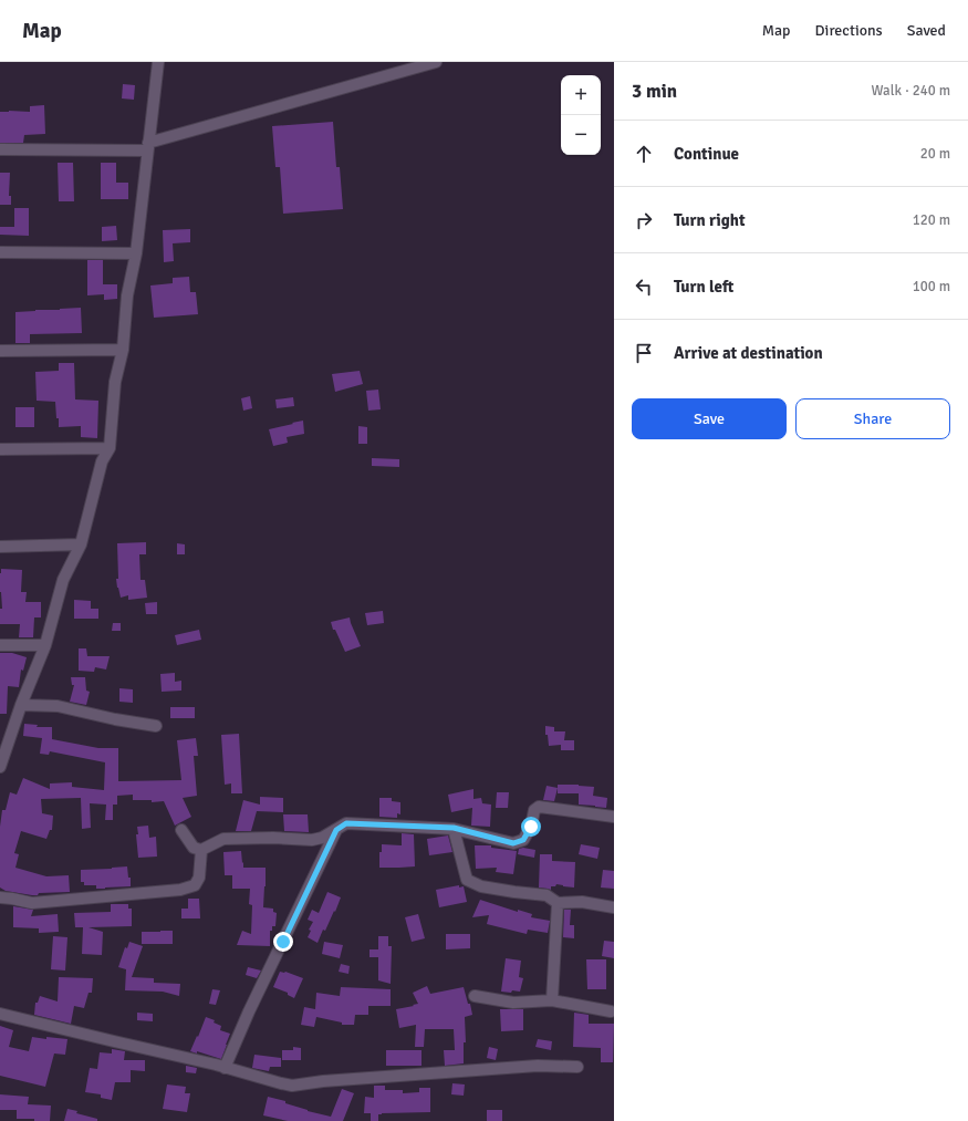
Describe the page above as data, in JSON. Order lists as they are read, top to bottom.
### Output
{
  "page": {
    "header": "Map",
    "nav": ["Map", "Directions", "Saved"],
    "heading": ["3 min", "Walk · 240 m"],
    "map_buttons": ["+", "−"],
    "list": [
      ["Continue", "20 m"],
      ["Turn right", "120 m"],
      ["Turn left", "100 m"],
      "Arrive at destination"
    ],
    "buttons": ["Save", "Share"]
  }
}
